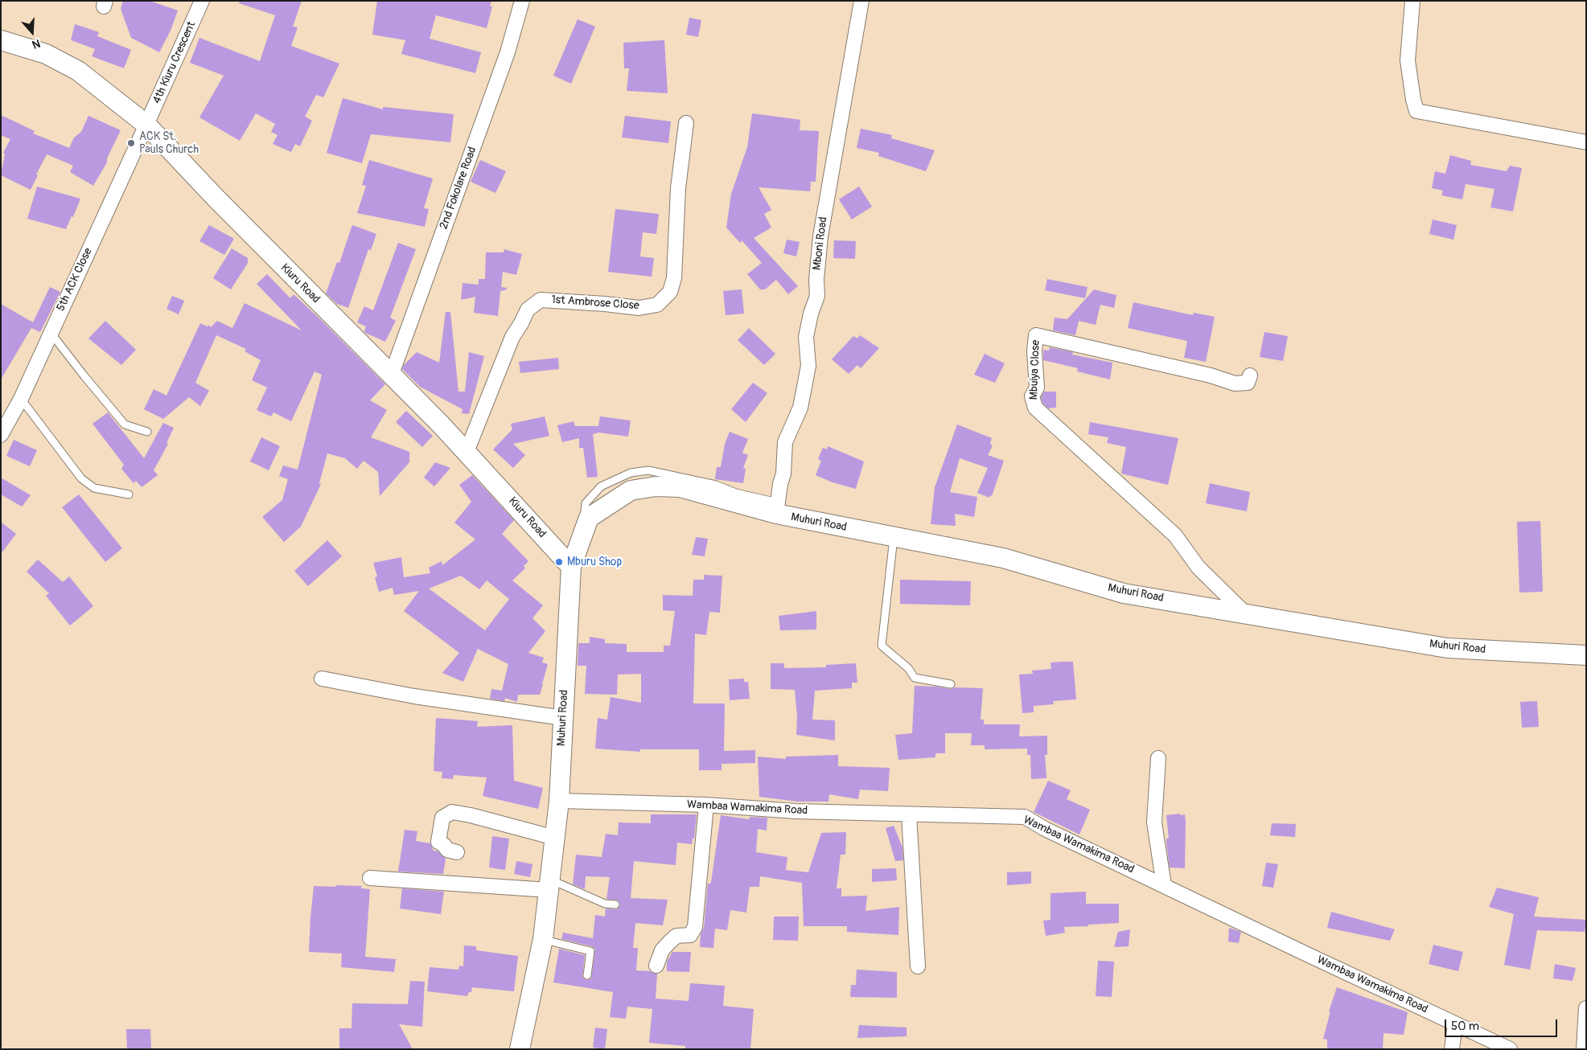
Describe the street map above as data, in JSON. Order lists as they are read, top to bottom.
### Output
{
  "streets": {
    "main road": ["Kiuru Road", "Muhuri Road"],
    "street": [
      "4th Kiuru Crescent",
      "2nd Fokolare Road",
      "Mboni Road",
      "5th ACK Close",
      "1st Ambrose Close",
      "Mbuiya Close",
      "Wambaa Wamakima Road"
    ]
  },
  "crossings": [
    ["4th Kiuru Crescent", "5th ACK Close"],
    ["4th Kiuru Crescent", "Kiuru Road"],
    ["2nd Fokolare Road", "Kiuru Road"],
    ["Mboni Road", "Muhuri Road"],
    ["5th ACK Close", "Kiuru Road"],
    ["Kiuru Road", "1st Ambrose Close"],
    ["Kiuru Road", "Muhuri Road"],
    ["Mbuiya Close", "Muhuri Road"],
    ["Muhuri Road", "Wambaa Wamakima Road"]
  ],
  "places": ["ACK St. Pauls Church", "Mburu Shop"],
  "scale_bar": "50 m",
  "north": "bottom"
}
